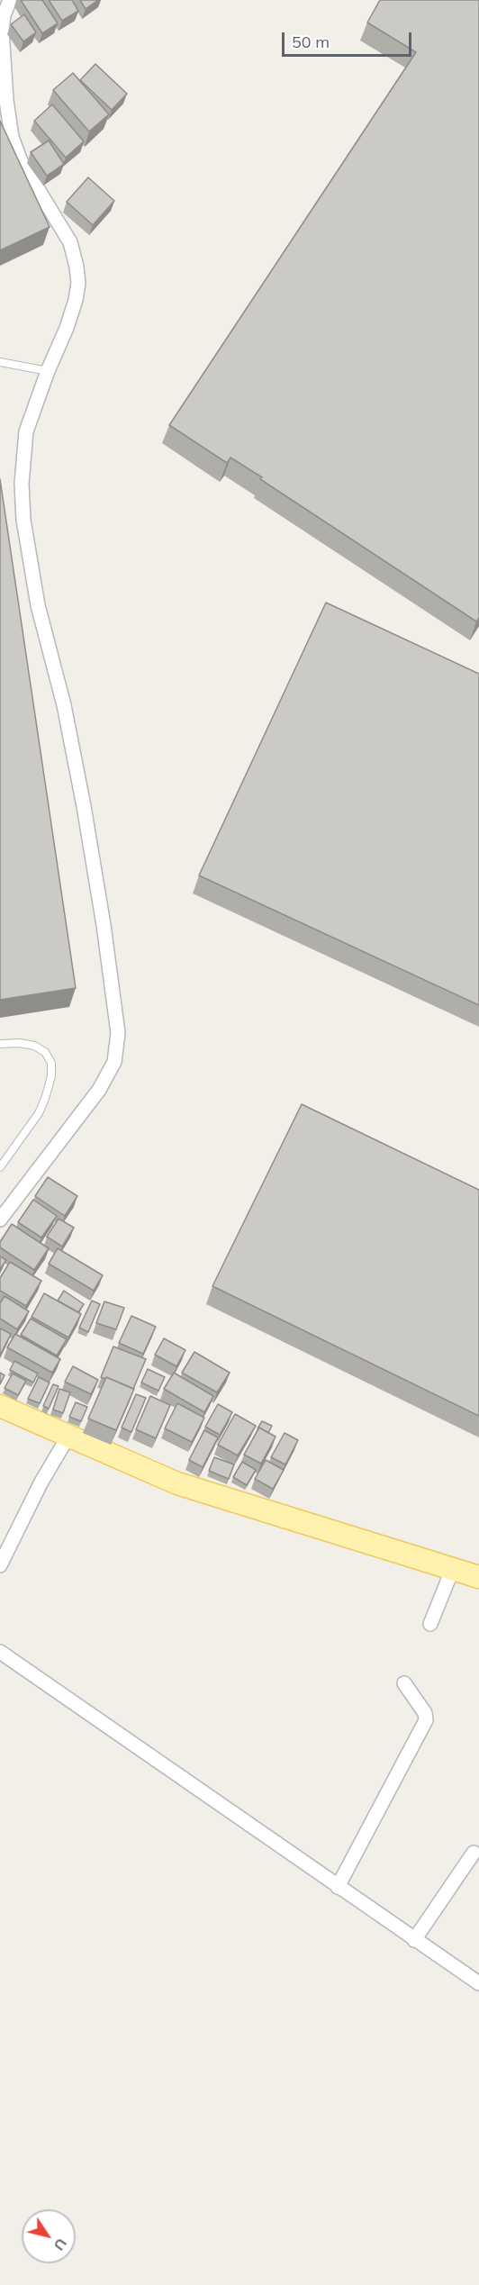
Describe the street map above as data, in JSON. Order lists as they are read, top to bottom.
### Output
{
  "scale_bar": "50 m",
  "north": "bottom right"
}
